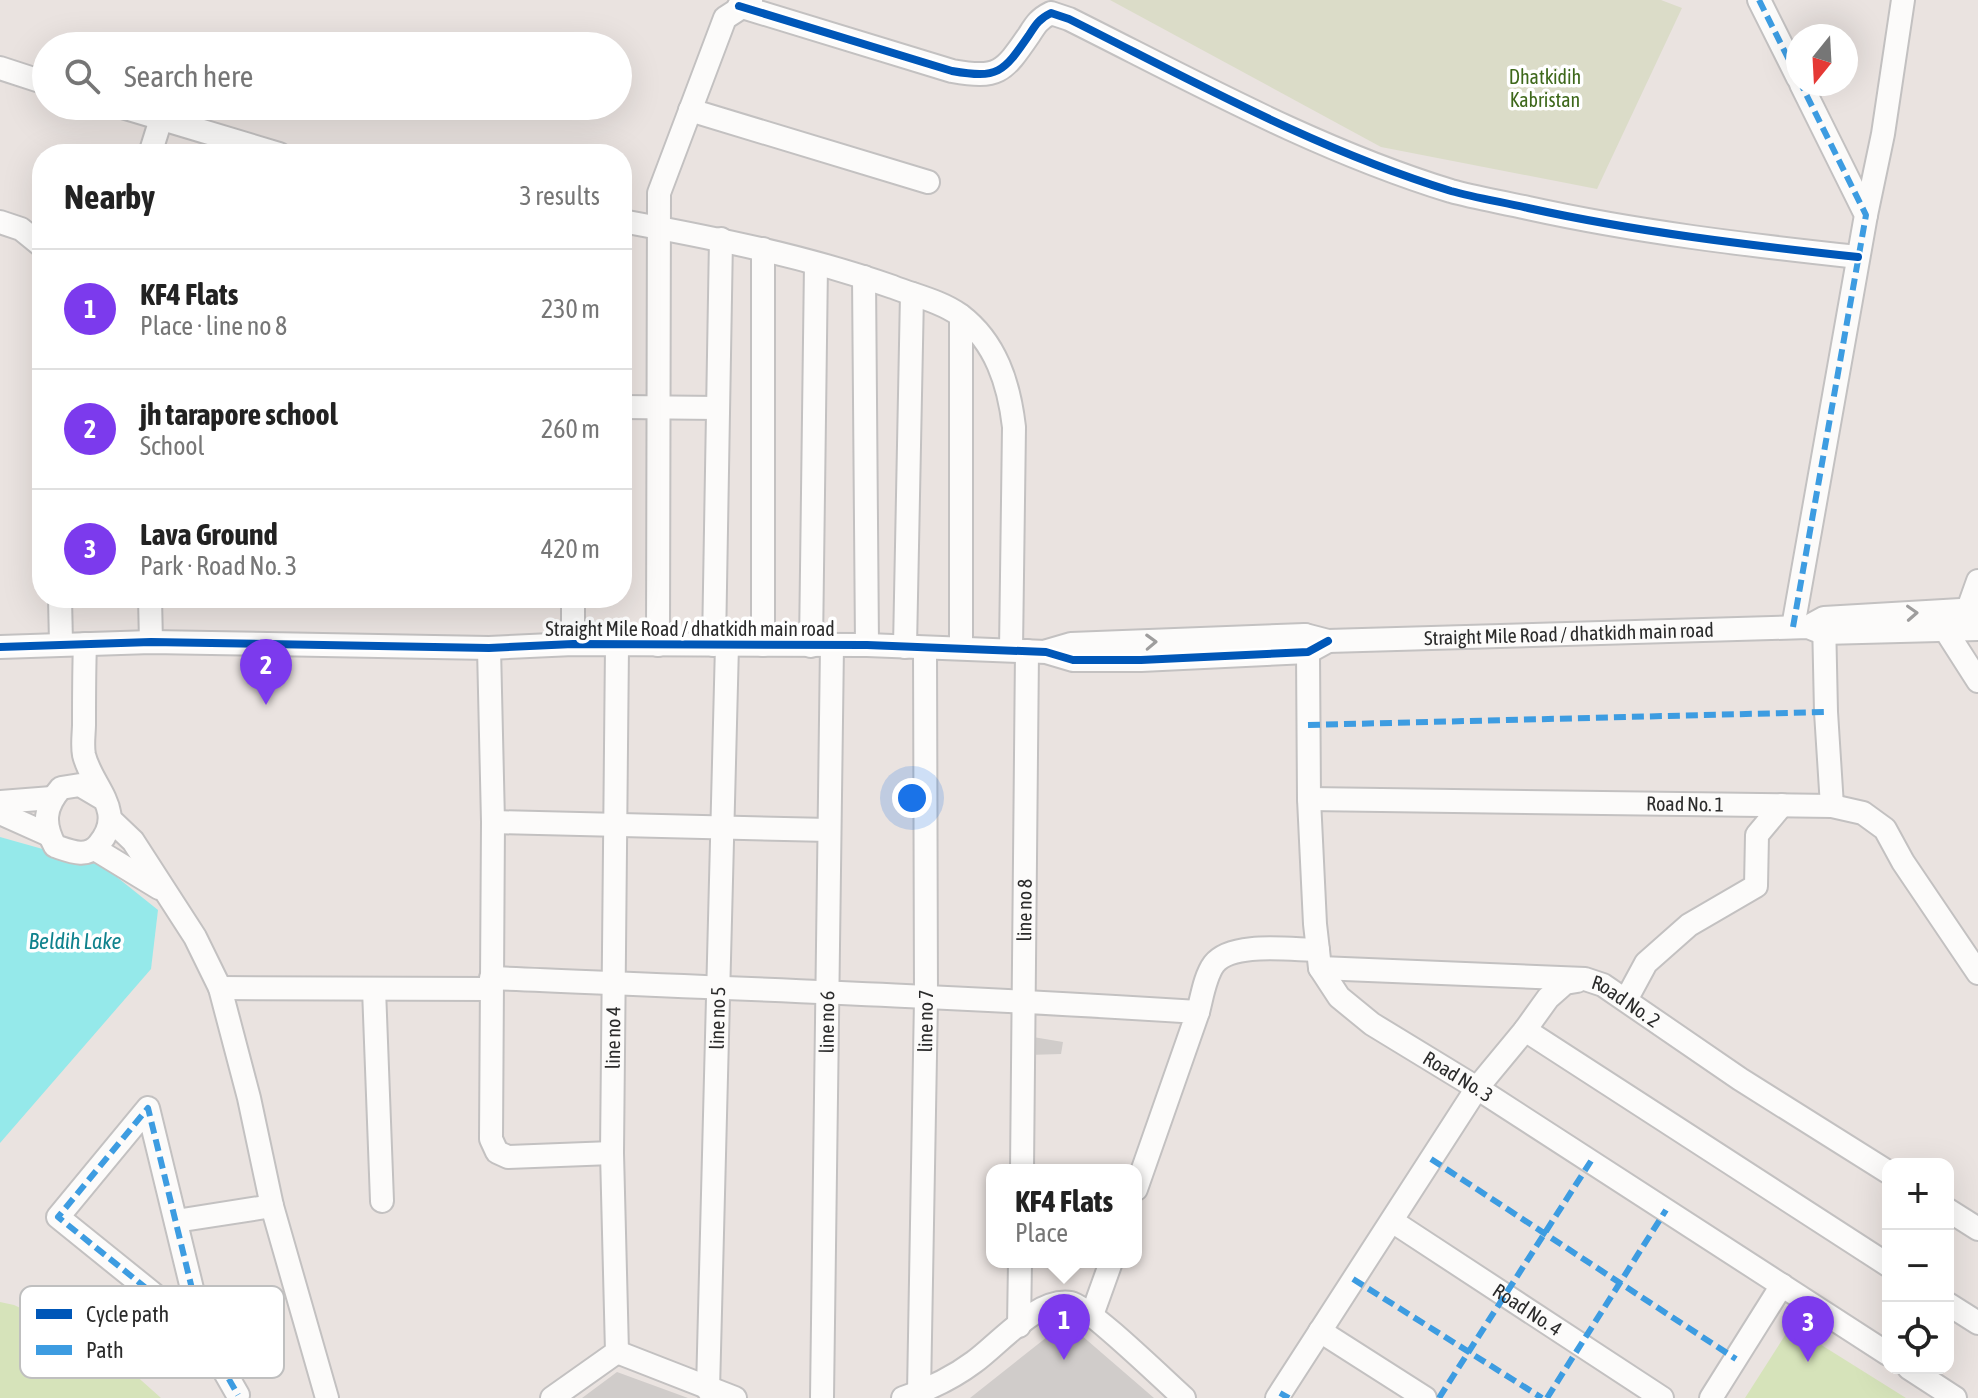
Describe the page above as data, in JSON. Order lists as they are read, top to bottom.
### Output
{
  "streets": {
    "street": [
      "Straight Mile Road / dhatkidh main road",
      "Road No. 1",
      "line no 8",
      "Road No. 2",
      "line no 5",
      "line no 7",
      "line no 6",
      "line no 4",
      "Road No. 3",
      "Road No. 4"
    ]
  },
  "crossings": [
    ["Straight Mile Road / dhatkidh main road", "line no 8"],
    ["Straight Mile Road / dhatkidh main road", "line no 5"],
    ["Straight Mile Road / dhatkidh main road", "line no 7"],
    ["Straight Mile Road / dhatkidh main road", "line no 6"],
    ["Straight Mile Road / dhatkidh main road", "line no 4"],
    ["Road No. 2", "Road No. 3"]
  ],
  "water": ["Beldih Lake"],
  "parks": ["Dhatkidih Kabristan"],
  "legend": ["Cycle path", "Path"],
  "north": "bottom",
  "page": {
    "search": "Search here",
    "heading": ["Nearby", "3 results"],
    "list": [
      {
        "mark": "1",
        "name": "KF4 Flats",
        "note": "Place · line no 8",
        "value": "230 m"
      },
      {
        "mark": "2",
        "name": "jh tarapore school",
        "note": "School",
        "value": "260 m"
      },
      {
        "mark": "3",
        "name": "Lava Ground",
        "note": "Park · Road No. 3",
        "value": "420 m"
      }
    ],
    "pins": ["2", "1", "3"],
    "map_buttons": ["+", "−"],
    "popup": ["KF4 Flats", "Place"]
  }
}
